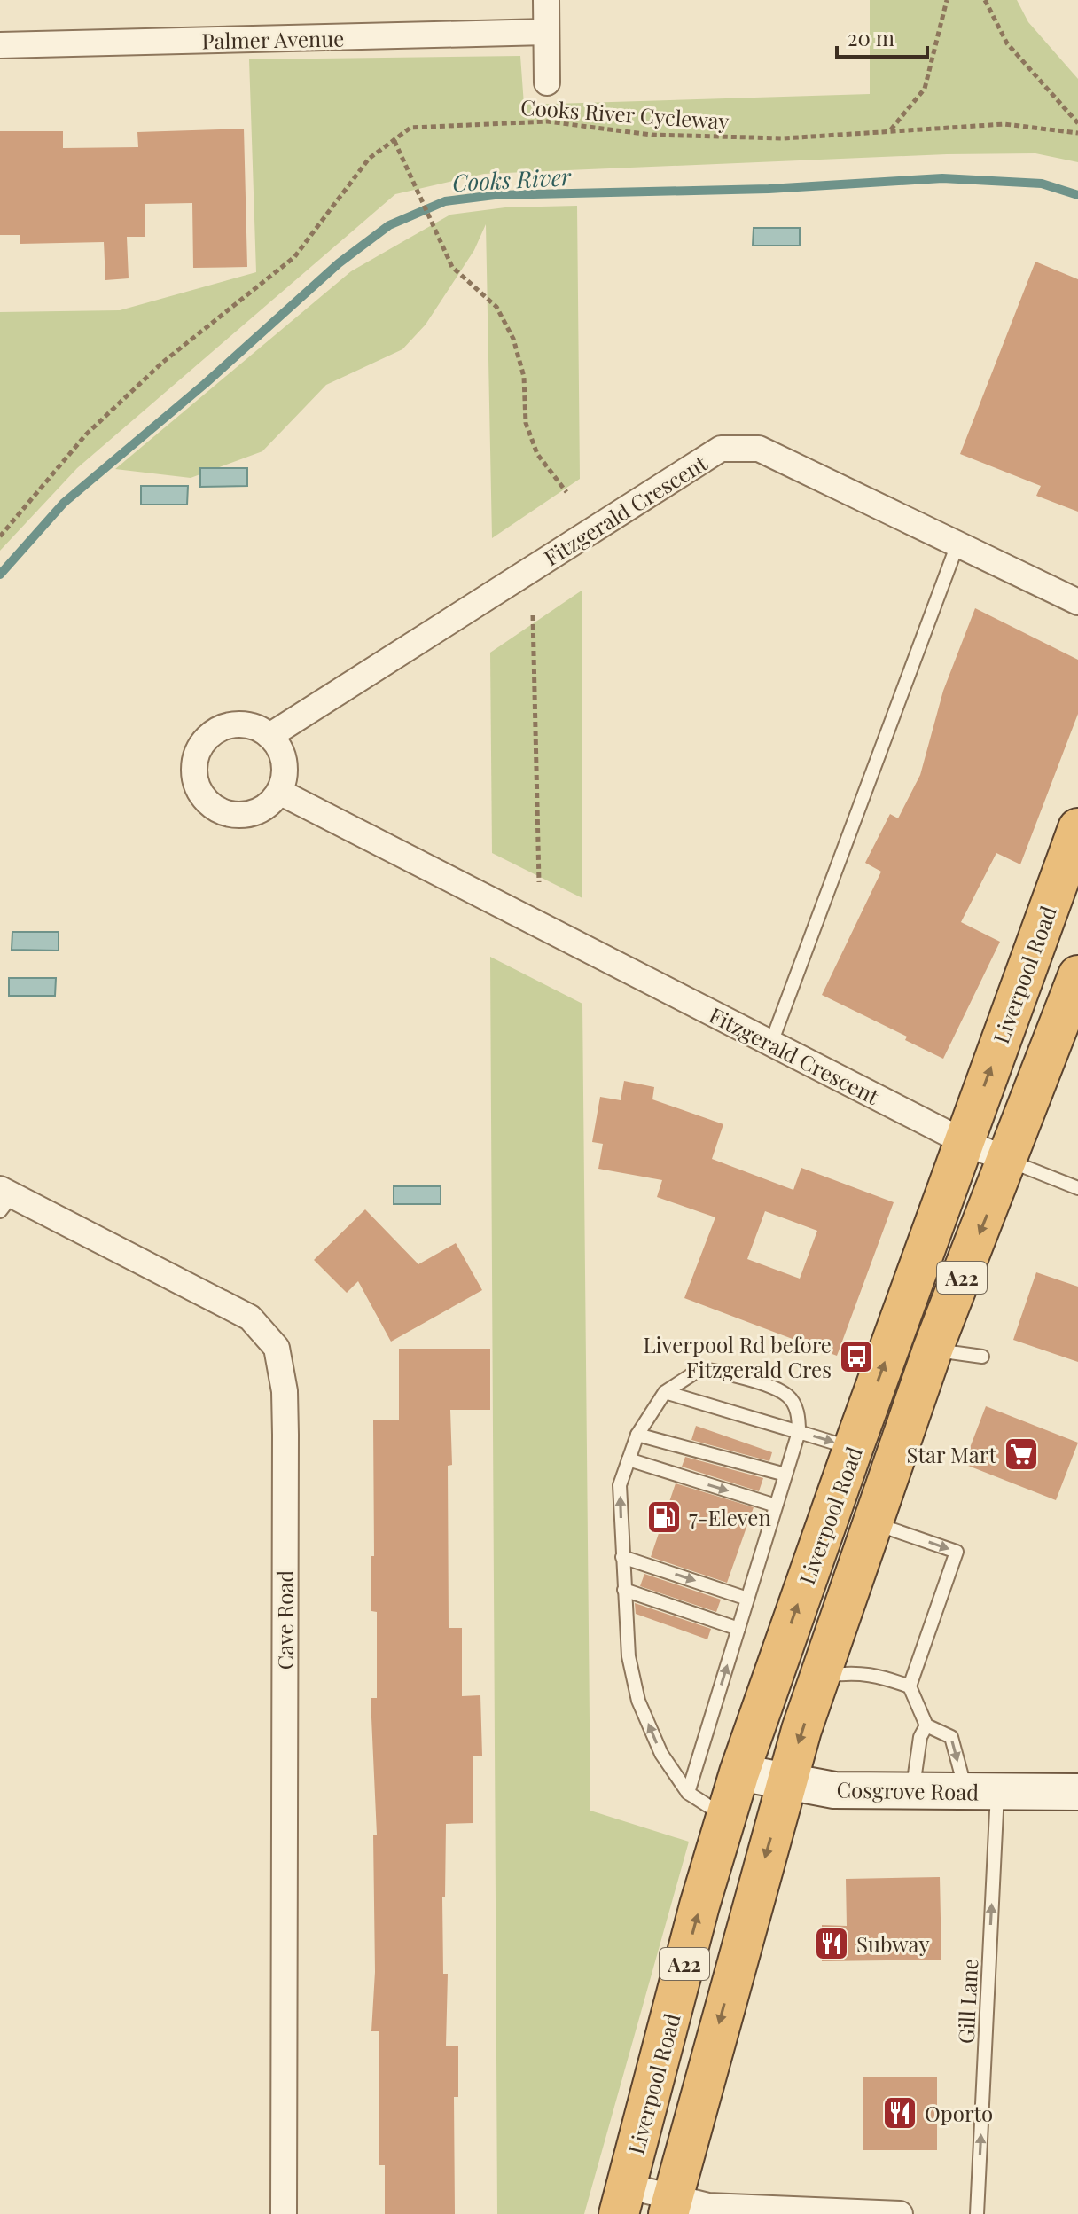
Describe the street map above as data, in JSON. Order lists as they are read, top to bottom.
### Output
{
  "streets": {
    "highway": ["Liverpool Road", "A22"],
    "main road": ["Cosgrove Road"],
    "street": ["Palmer Avenue", "Fitzgerald Crescent", "Cave Road"],
    "lane": ["Gill Lane"],
    "path": ["Cooks River Cycleway"]
  },
  "crossings": [
    ["Fitzgerald Crescent", "Liverpool Road"],
    ["Liverpool Road", "Cosgrove Road"],
    ["Cosgrove Road", "Gill Lane"]
  ],
  "water": ["Cooks River"],
  "places": {
    "bus stop": ["Liverpool Rd before Fitzgerald Cres"],
    "supermarket": ["Star Mart"],
    "fuel station": ["7-Eleven"],
    "restaurant": ["Subway", "Oporto"]
  },
  "scale_bar": "20 m"
}
